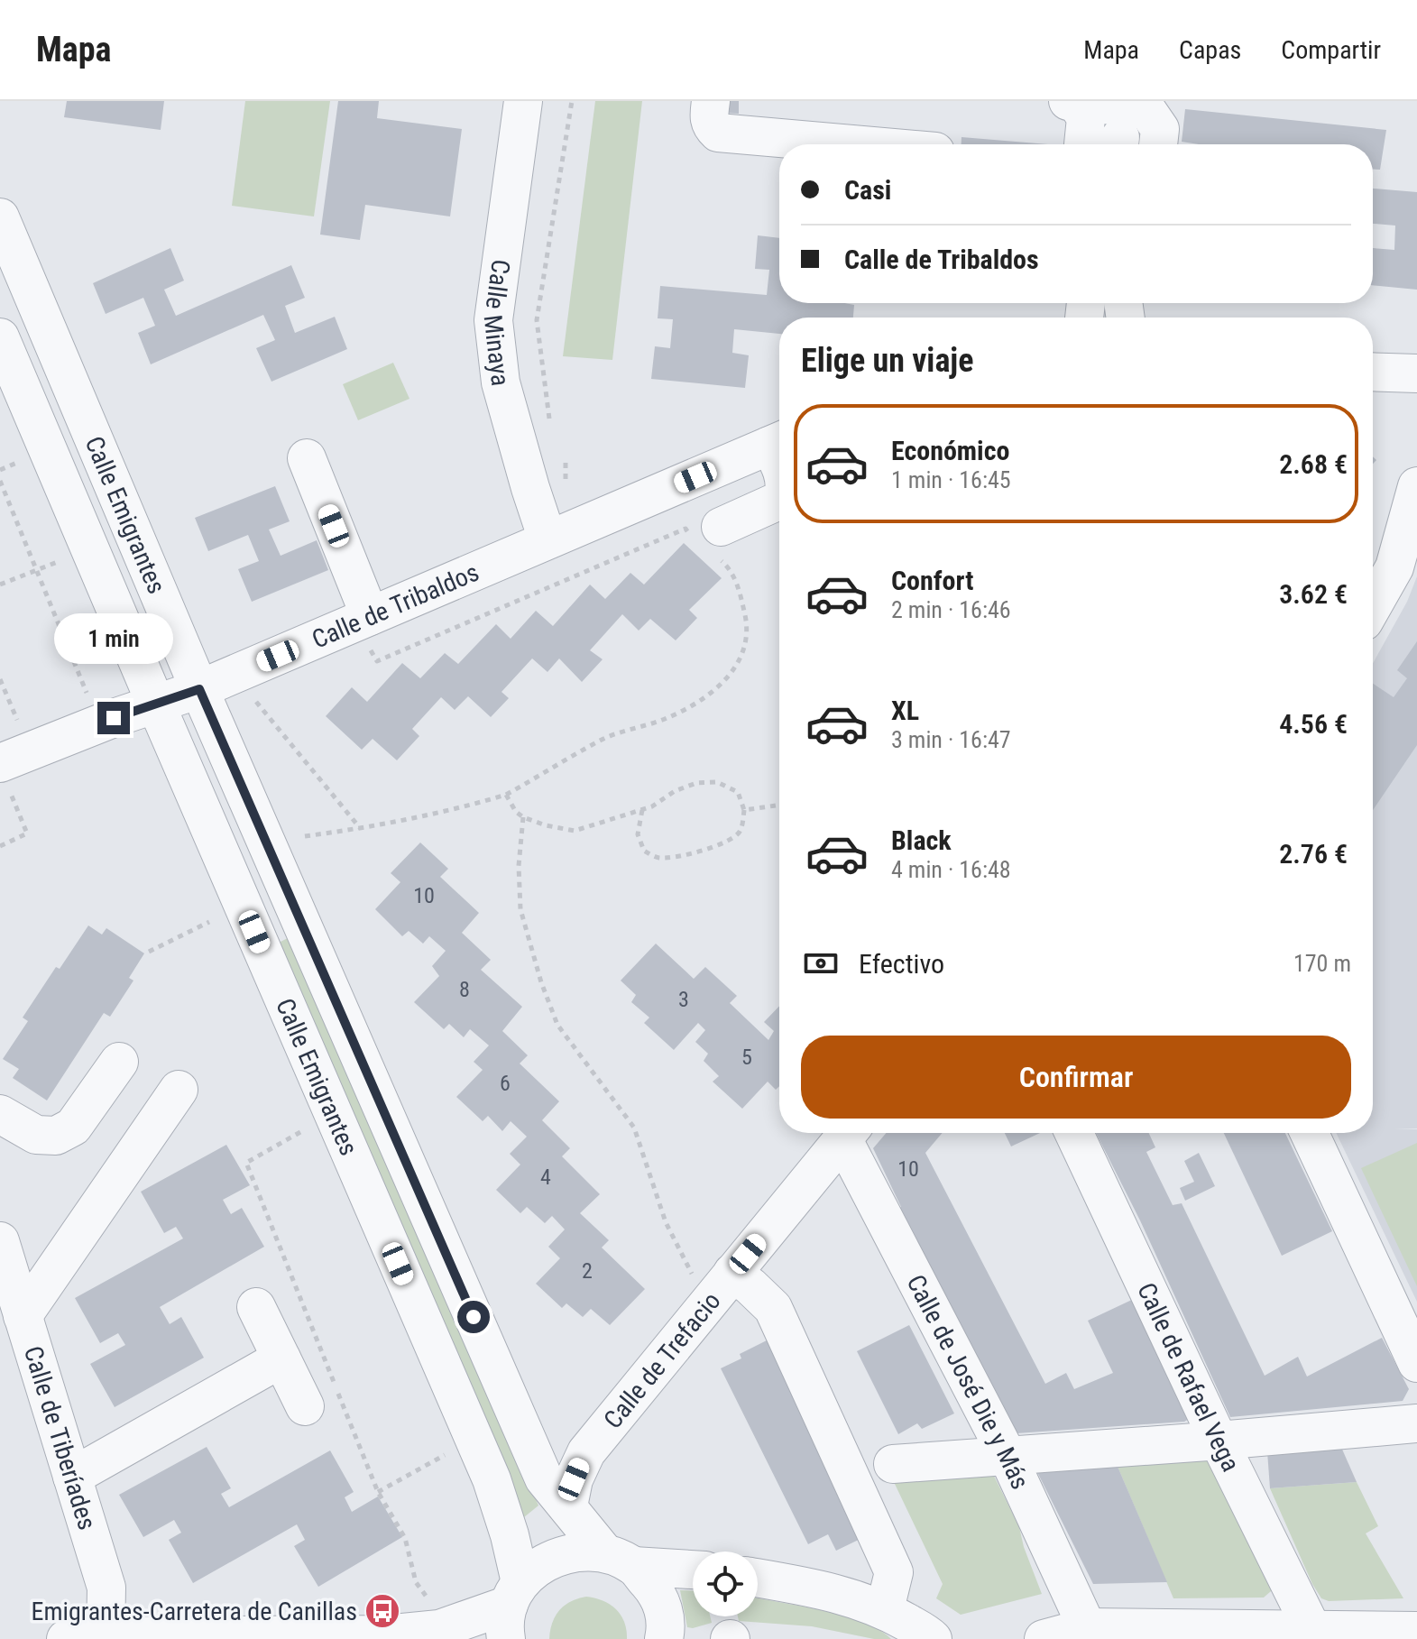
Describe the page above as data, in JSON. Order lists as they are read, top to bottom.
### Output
{
  "streets": {
    "street": [
      "Calle Minaya",
      "Calle Emigrantes",
      "Calle de Tribaldos",
      "Calle de Trefacio",
      "Calle de Rafael Vega",
      "Calle de José Die y Más",
      "Calle de Tiberíades"
    ]
  },
  "crossings": [
    ["Calle Minaya", "Calle de Tribaldos"],
    ["Calle Emigrantes", "Calle de Tribaldos"],
    ["Calle Emigrantes", "Calle de Trefacio"]
  ],
  "places": {
    "bus stop": ["Emigrantes-Carretera de Canillas"]
  },
  "house_numbers": [
    "10",
    "8",
    "3",
    "5",
    "6",
    "10",
    "4",
    "2"
  ],
  "page": {
    "header": "Mapa",
    "nav": ["Mapa", "Capas", "Compartir"],
    "banner": ["Casi", "Calle de Tribaldos"],
    "heading": "Elige un viaje",
    "list": [
      {
        "name": "Económico",
        "note": "1 min · 16:45",
        "value": "2.68 €"
      },
      {
        "name": "Confort",
        "note": "2 min · 16:46",
        "value": "3.62 €"
      },
      {
        "name": "XL",
        "note": "3 min · 16:47",
        "value": "4.56 €"
      },
      {
        "name": "Black",
        "note": "4 min · 16:48",
        "value": "2.76 €"
      }
    ],
    "bubble": "1 min",
    "pay": ["Efectivo", "170 m"],
    "buttons": "Confirmar"
  }
}
